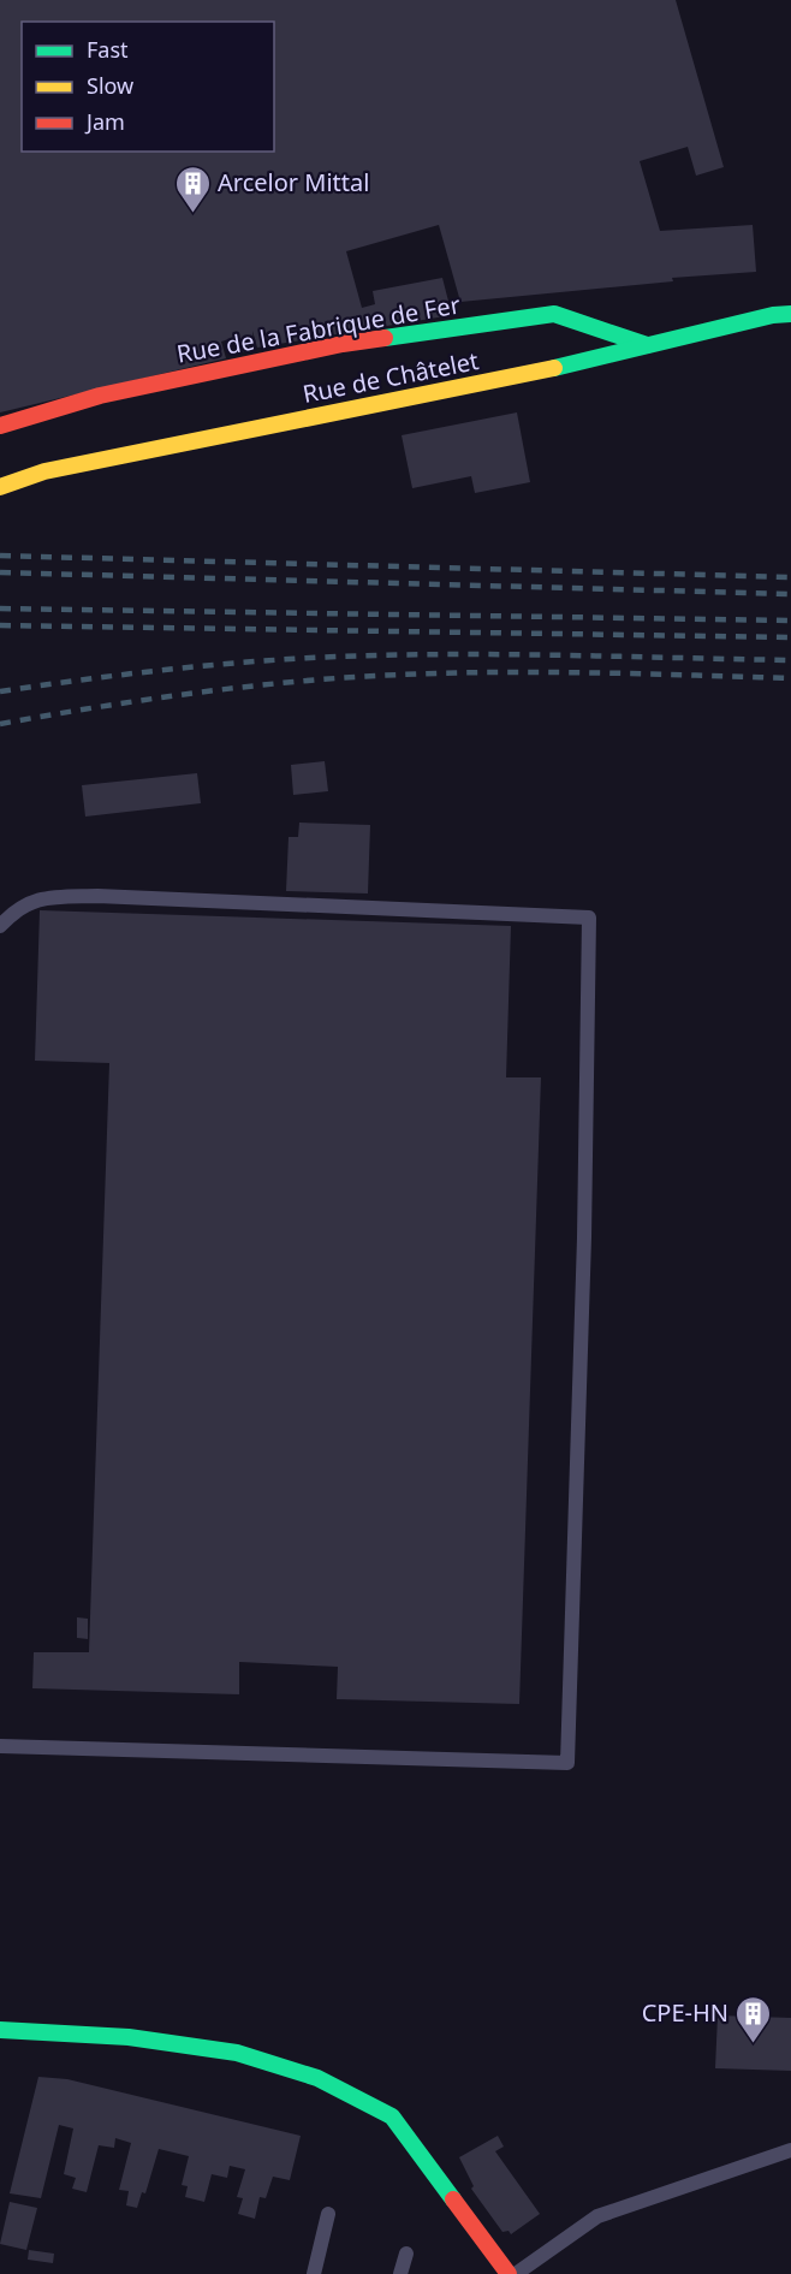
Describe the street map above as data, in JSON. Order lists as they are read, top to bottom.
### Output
{
  "streets": {
    "street": ["Rue de la Fabrique de Fer", "Rue de Châtelet"]
  },
  "crossings": [
    ["Rue de la Fabrique de Fer", "Rue de Châtelet"]
  ],
  "places": {
    "building": ["Arcelor Mittal", "CPE-HN"]
  },
  "legend": ["Fast", "Slow", "Jam"]
}
